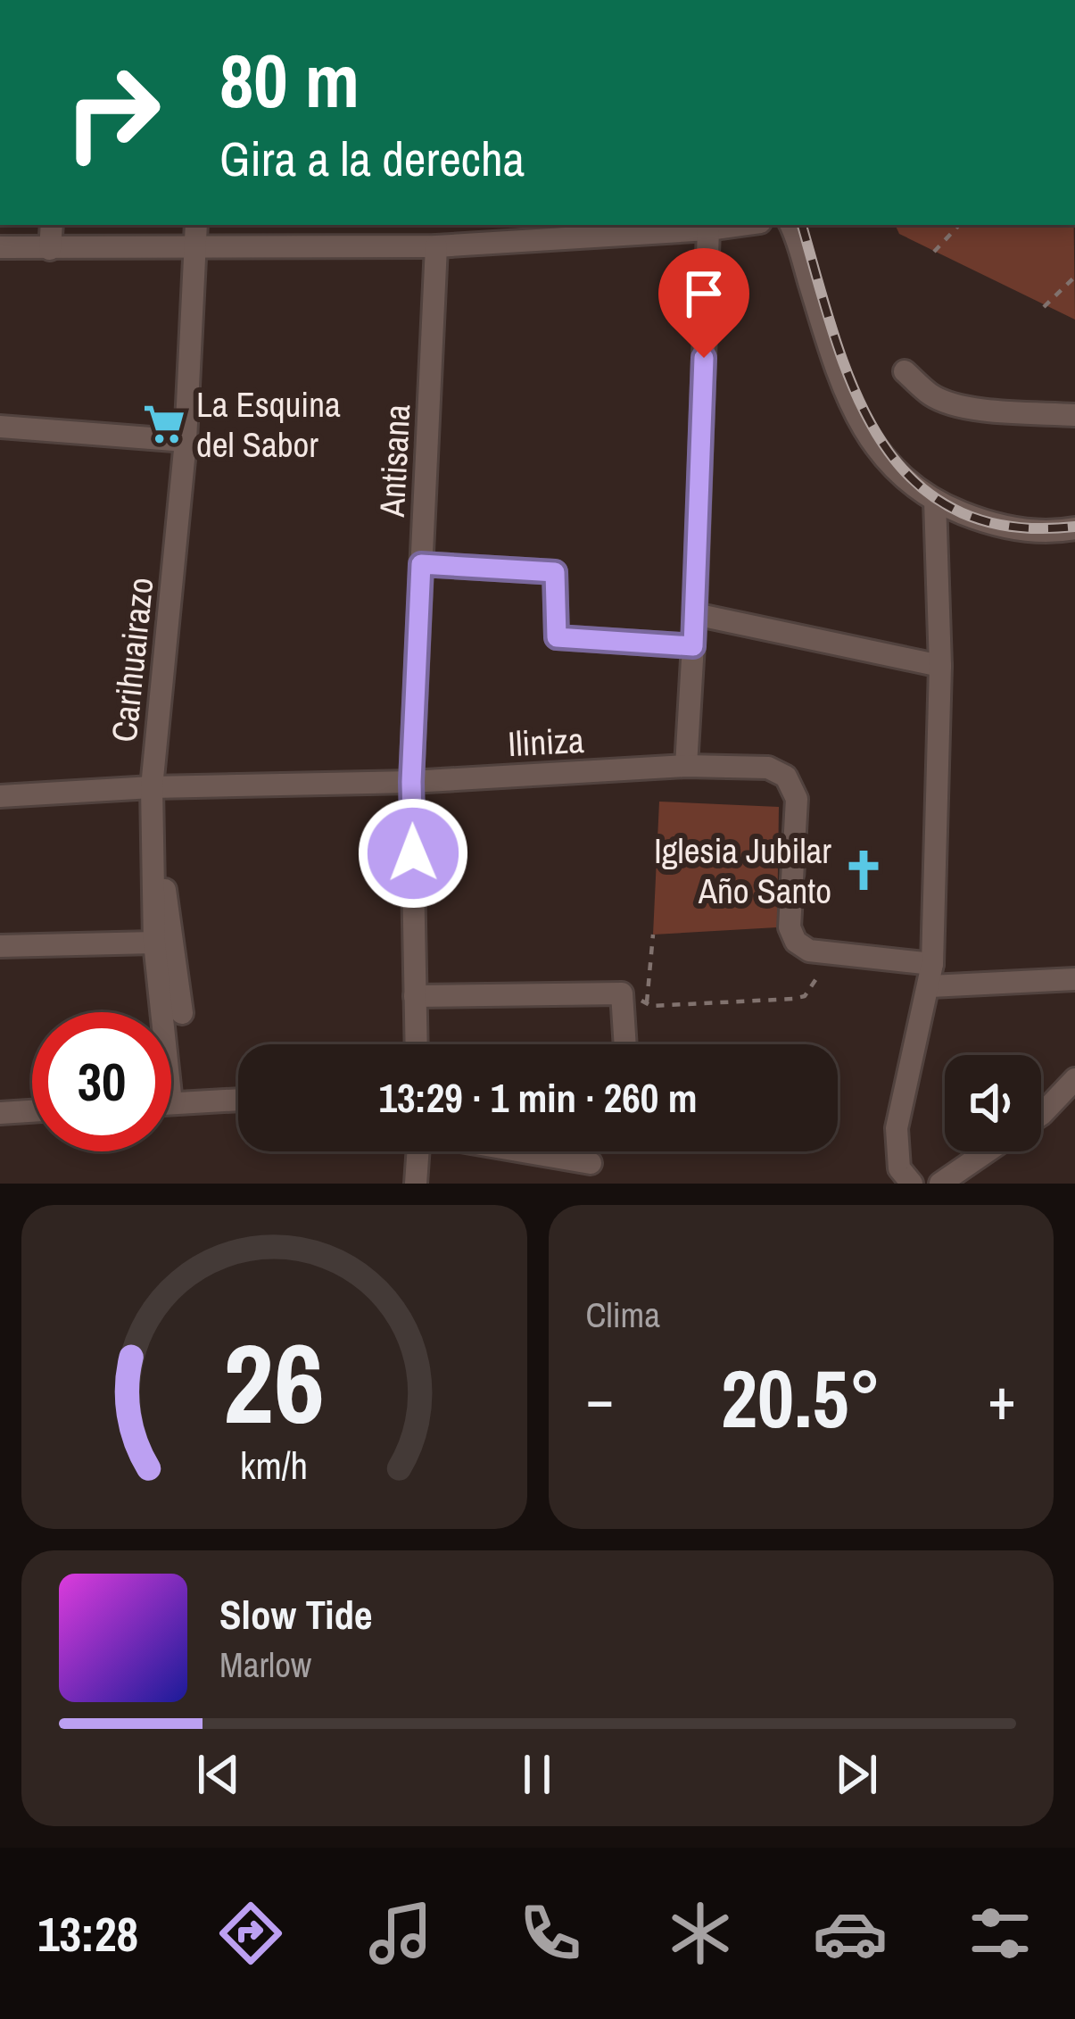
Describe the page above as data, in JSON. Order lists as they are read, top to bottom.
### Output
{
  "streets": {
    "street": ["Antisana", "Carihuairazo", "Iliniza"]
  },
  "crossings": [
    ["Antisana", "Iliniza"],
    ["Carihuairazo", "Iliniza"]
  ],
  "places": {
    "supermarket": ["La Esquina del Sabor"],
    "church": ["Iglesia Jubilar Año Santo"]
  },
  "page": {
    "turn": ["80 m", "Gira a la derecha"],
    "limit": "30",
    "trip": "13:29 · 1 min · 260 m",
    "tile": "Clima",
    "heat": ["−", "20.5°", "+"],
    "song": ["Slow Tide", "Marlow"],
    "tabs": "13:28",
    "gauge": ["26", "km/h"]
  }
}
